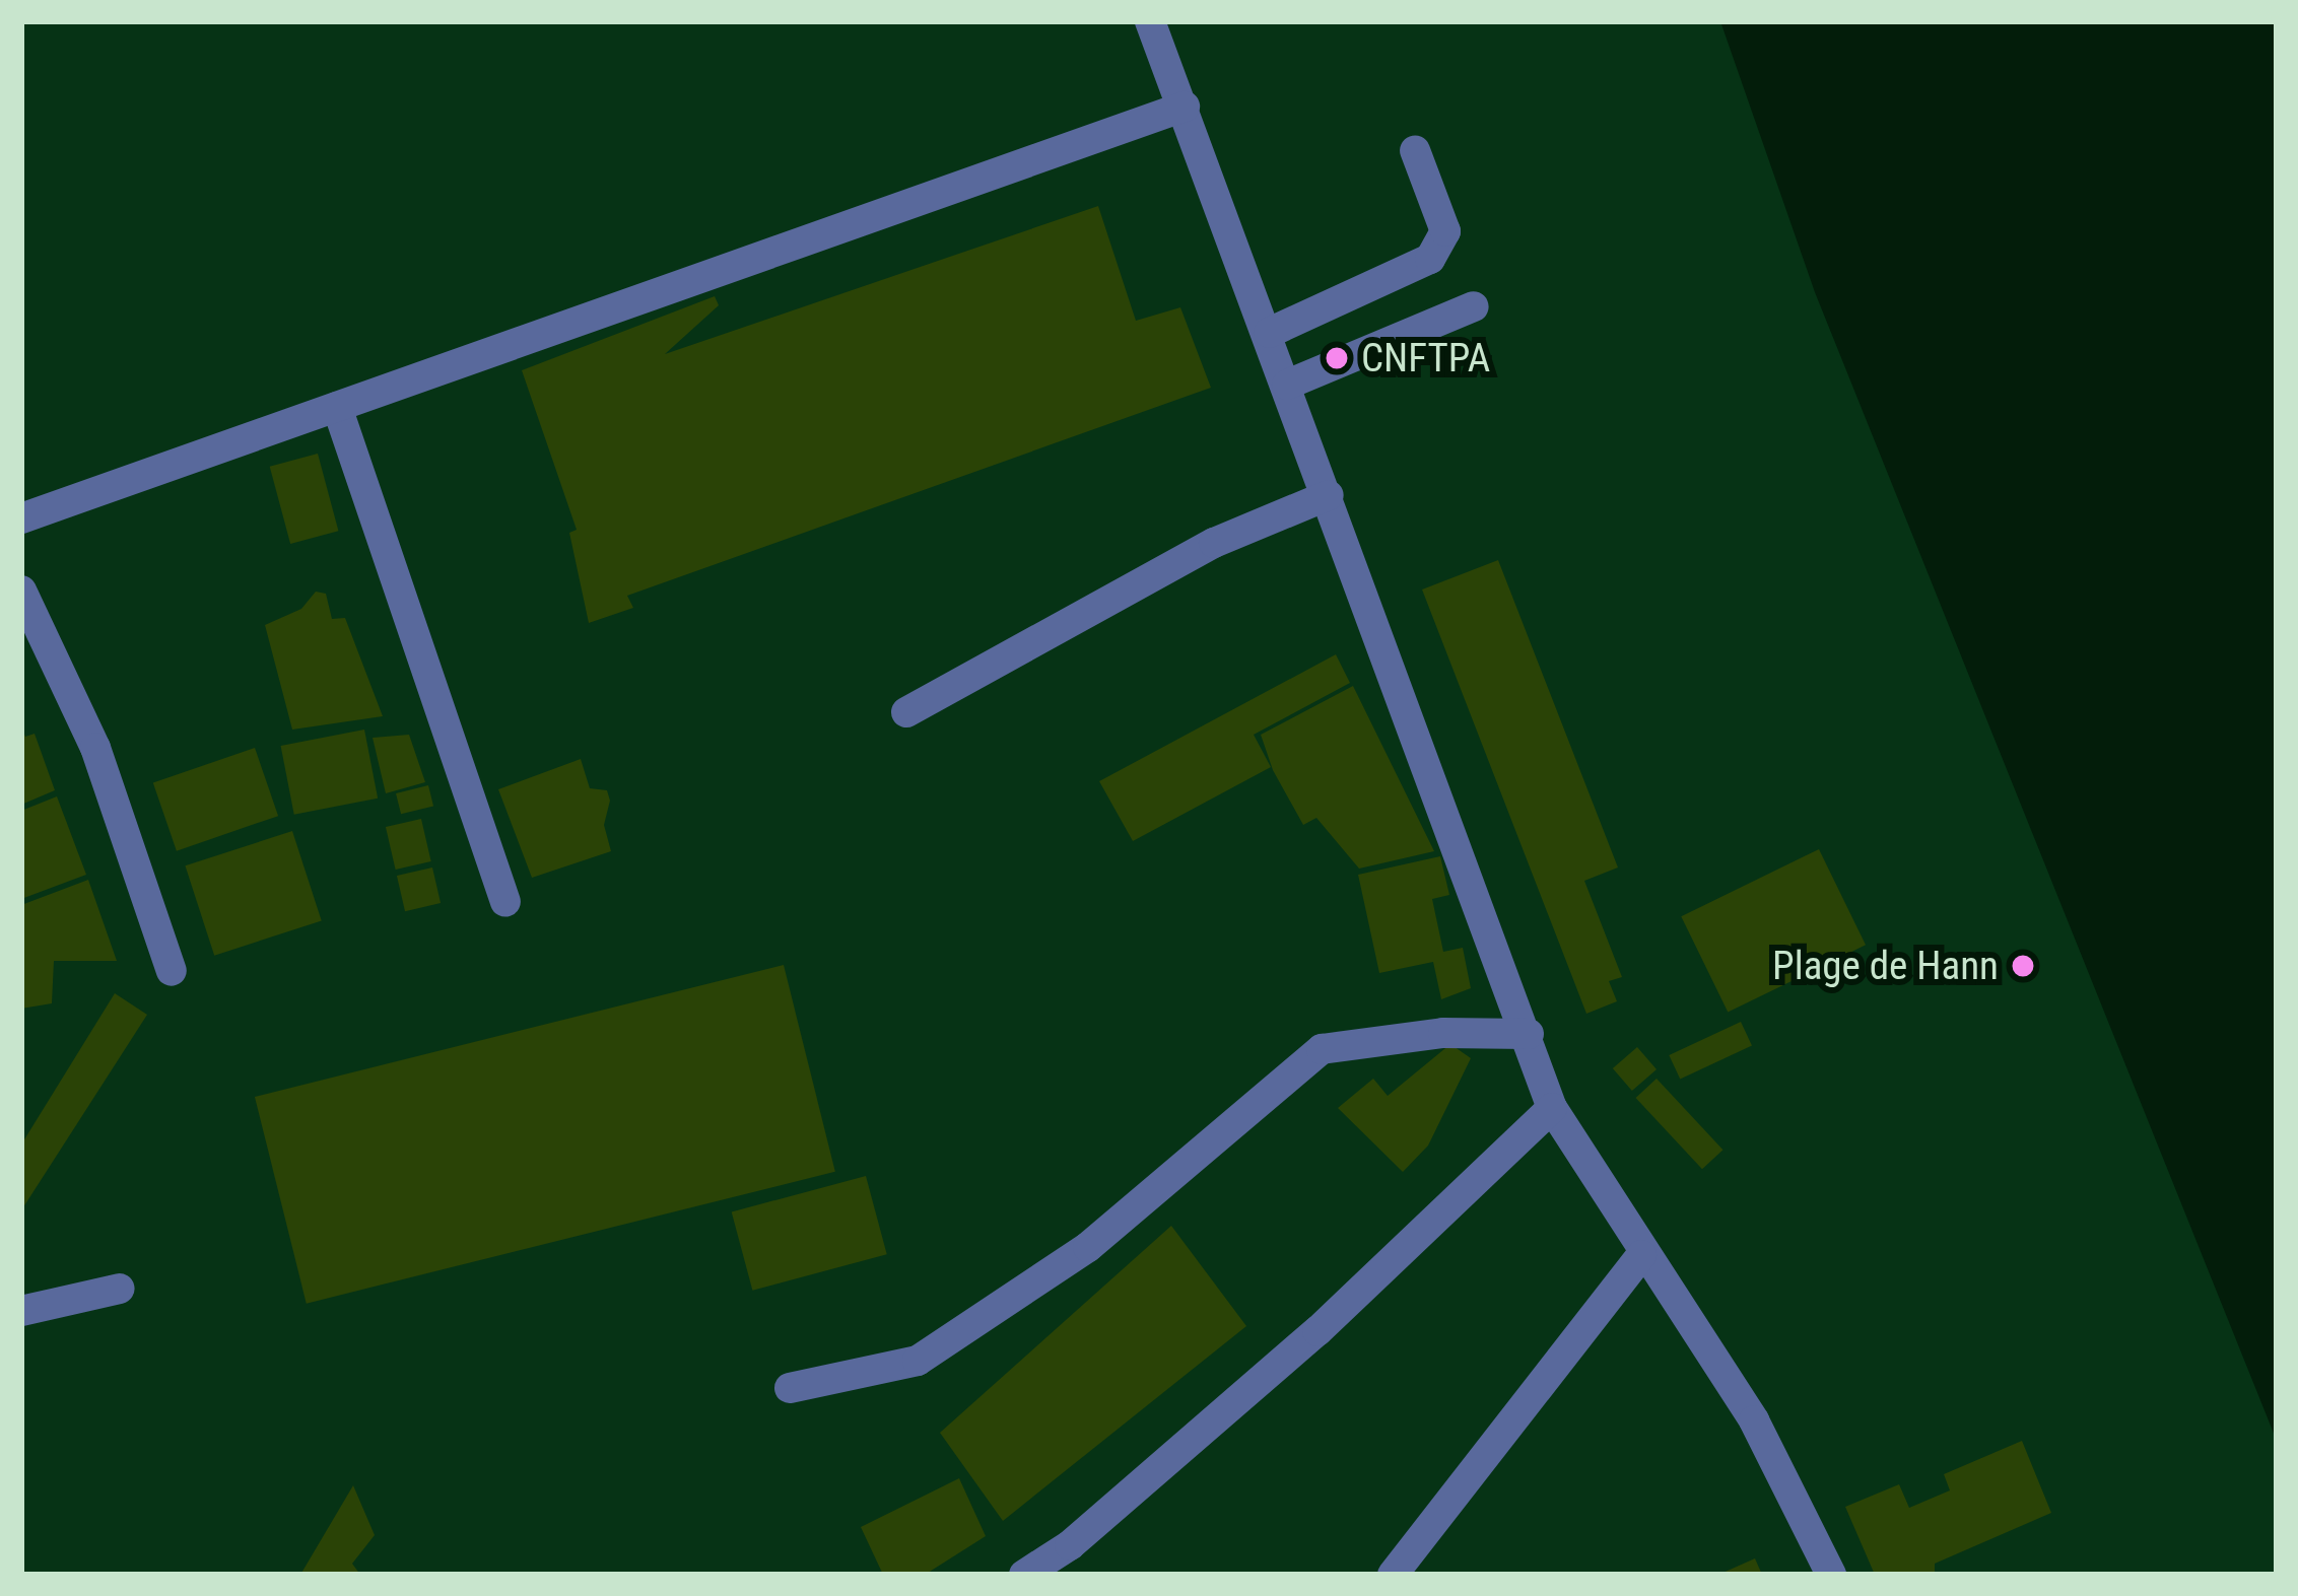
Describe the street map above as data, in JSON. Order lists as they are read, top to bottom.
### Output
{
  "places": ["CNFTPA", "Plage de Hann"]
}
